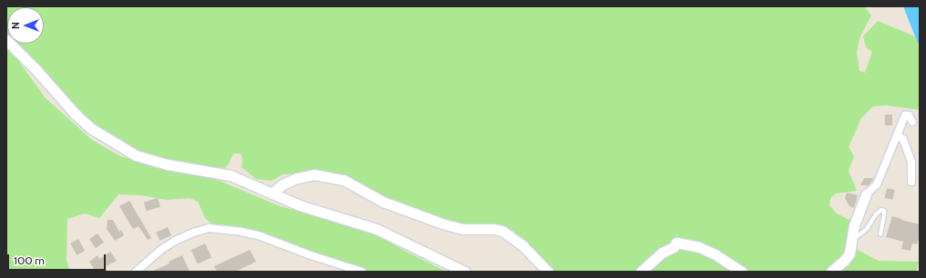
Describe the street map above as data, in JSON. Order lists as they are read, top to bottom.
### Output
{
  "scale_bar": "100 m",
  "north": "left"
}
